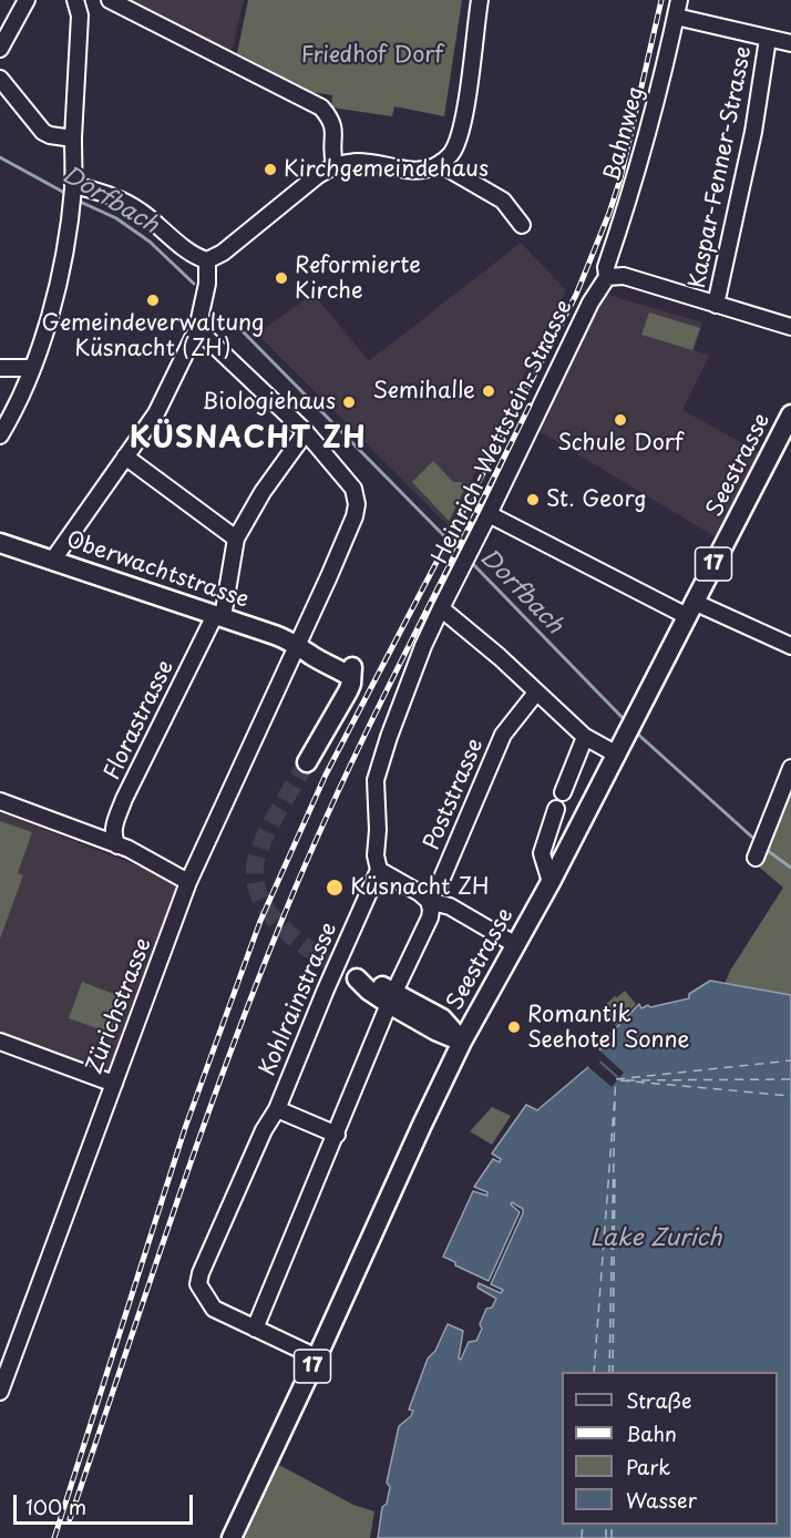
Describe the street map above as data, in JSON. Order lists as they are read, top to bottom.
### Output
{
  "streets": {
    "main road": ["Seestrasse", "17", "Oberwachtstrasse"],
    "street": [
      "Bahnweg",
      "Kaspar-Fenner-Strasse",
      "Heinrich-Wettstein-Strasse",
      "Florastrasse",
      "Poststrasse",
      "Kohlrainstrasse",
      "Zürichstrasse"
    ]
  },
  "crossings": [
    ["Bahnweg", "Heinrich-Wettstein-Strasse"],
    ["Heinrich-Wettstein-Strasse", "Kohlrainstrasse"],
    ["Seestrasse", "Kohlrainstrasse"],
    ["Oberwachtstrasse", "Florastrasse"],
    ["Oberwachtstrasse", "Zürichstrasse"],
    ["Florastrasse", "Zürichstrasse"],
    ["Poststrasse", "Kohlrainstrasse"]
  ],
  "districts": ["KÜSNACHT ZH"],
  "water": ["Dorfbach", "Lake Zurich"],
  "parks": ["Friedhof Dorf"],
  "places": [
    "Kirchgemeindehaus",
    "Reformierte Kirche",
    "Gemeindeverwaltung Küsnacht (ZH)",
    "Semihalle",
    "Biologiehaus",
    "Schule Dorf",
    "St. Georg",
    "Küsnacht ZH",
    "Romantik Seehotel Sonne"
  ],
  "legend": [
    "Straße",
    "Bahn",
    "Park",
    "Wasser"
  ],
  "scale_bar": "100 m"
}
